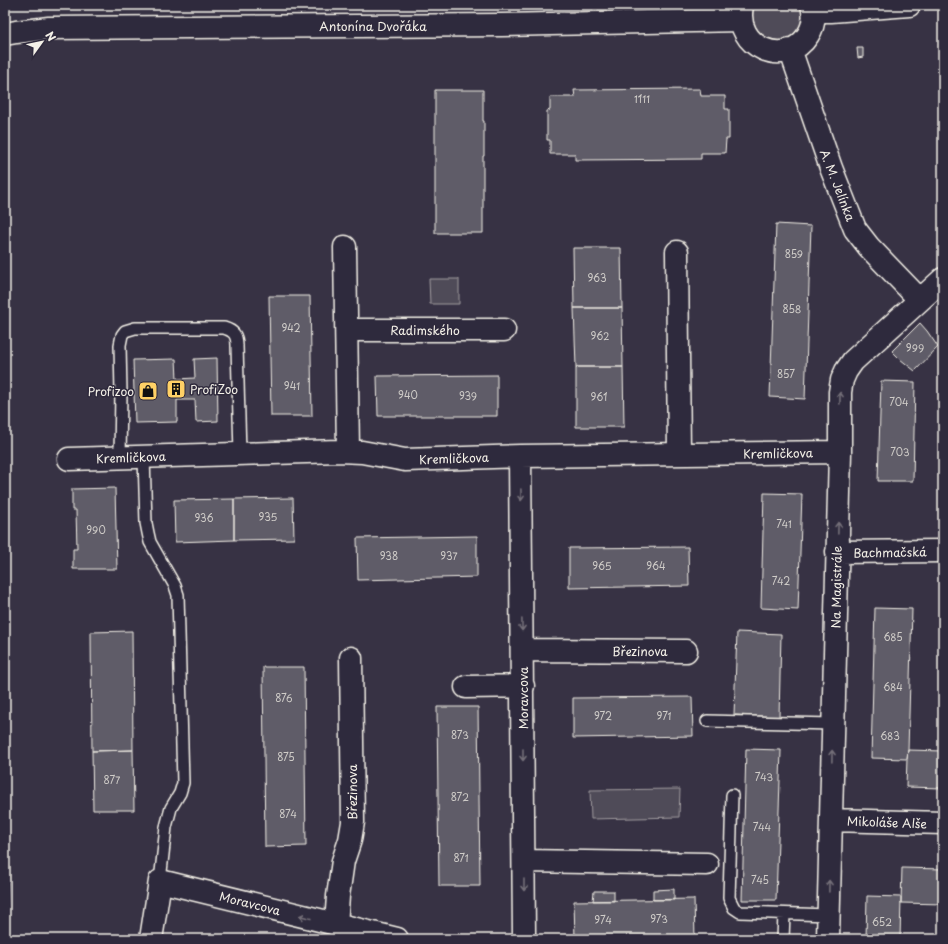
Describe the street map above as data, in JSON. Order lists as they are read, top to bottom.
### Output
{
  "streets": {
    "street": [
      "Antonína Dvořáka",
      "A. M. Jelínka",
      "Radimského",
      "Kremličkova",
      "Bachmačská",
      "Na Magistrále",
      "Březinova",
      "Moravcova",
      "Mikoláše Alše"
    ]
  },
  "crossings": [
    ["A. M. Jelínka", "Na Magistrále"],
    ["Kremličkova", "Na Magistrále"],
    ["Kremličkova", "Moravcova"],
    ["Bachmačská", "Na Magistrále"],
    ["Na Magistrále", "Mikoláše Alše"],
    ["Březinova", "Moravcova"]
  ],
  "places": {
    "building": ["ProfiZoo"],
    "shop": ["Profizoo"]
  },
  "house_numbers": [
    "1111",
    "859",
    "963",
    "858",
    "942",
    "962",
    "999",
    "857",
    "941",
    "940",
    "939",
    "961",
    "704",
    "703",
    "935",
    "936",
    "741",
    "990",
    "938",
    "937",
    "965",
    "964",
    "742",
    "685",
    "684",
    "876",
    "972",
    "971",
    "873",
    "683",
    "875",
    "743",
    "877",
    "872",
    "874",
    "744",
    "871",
    "745",
    "973",
    "974",
    "652"
  ],
  "north": "top right"
}
